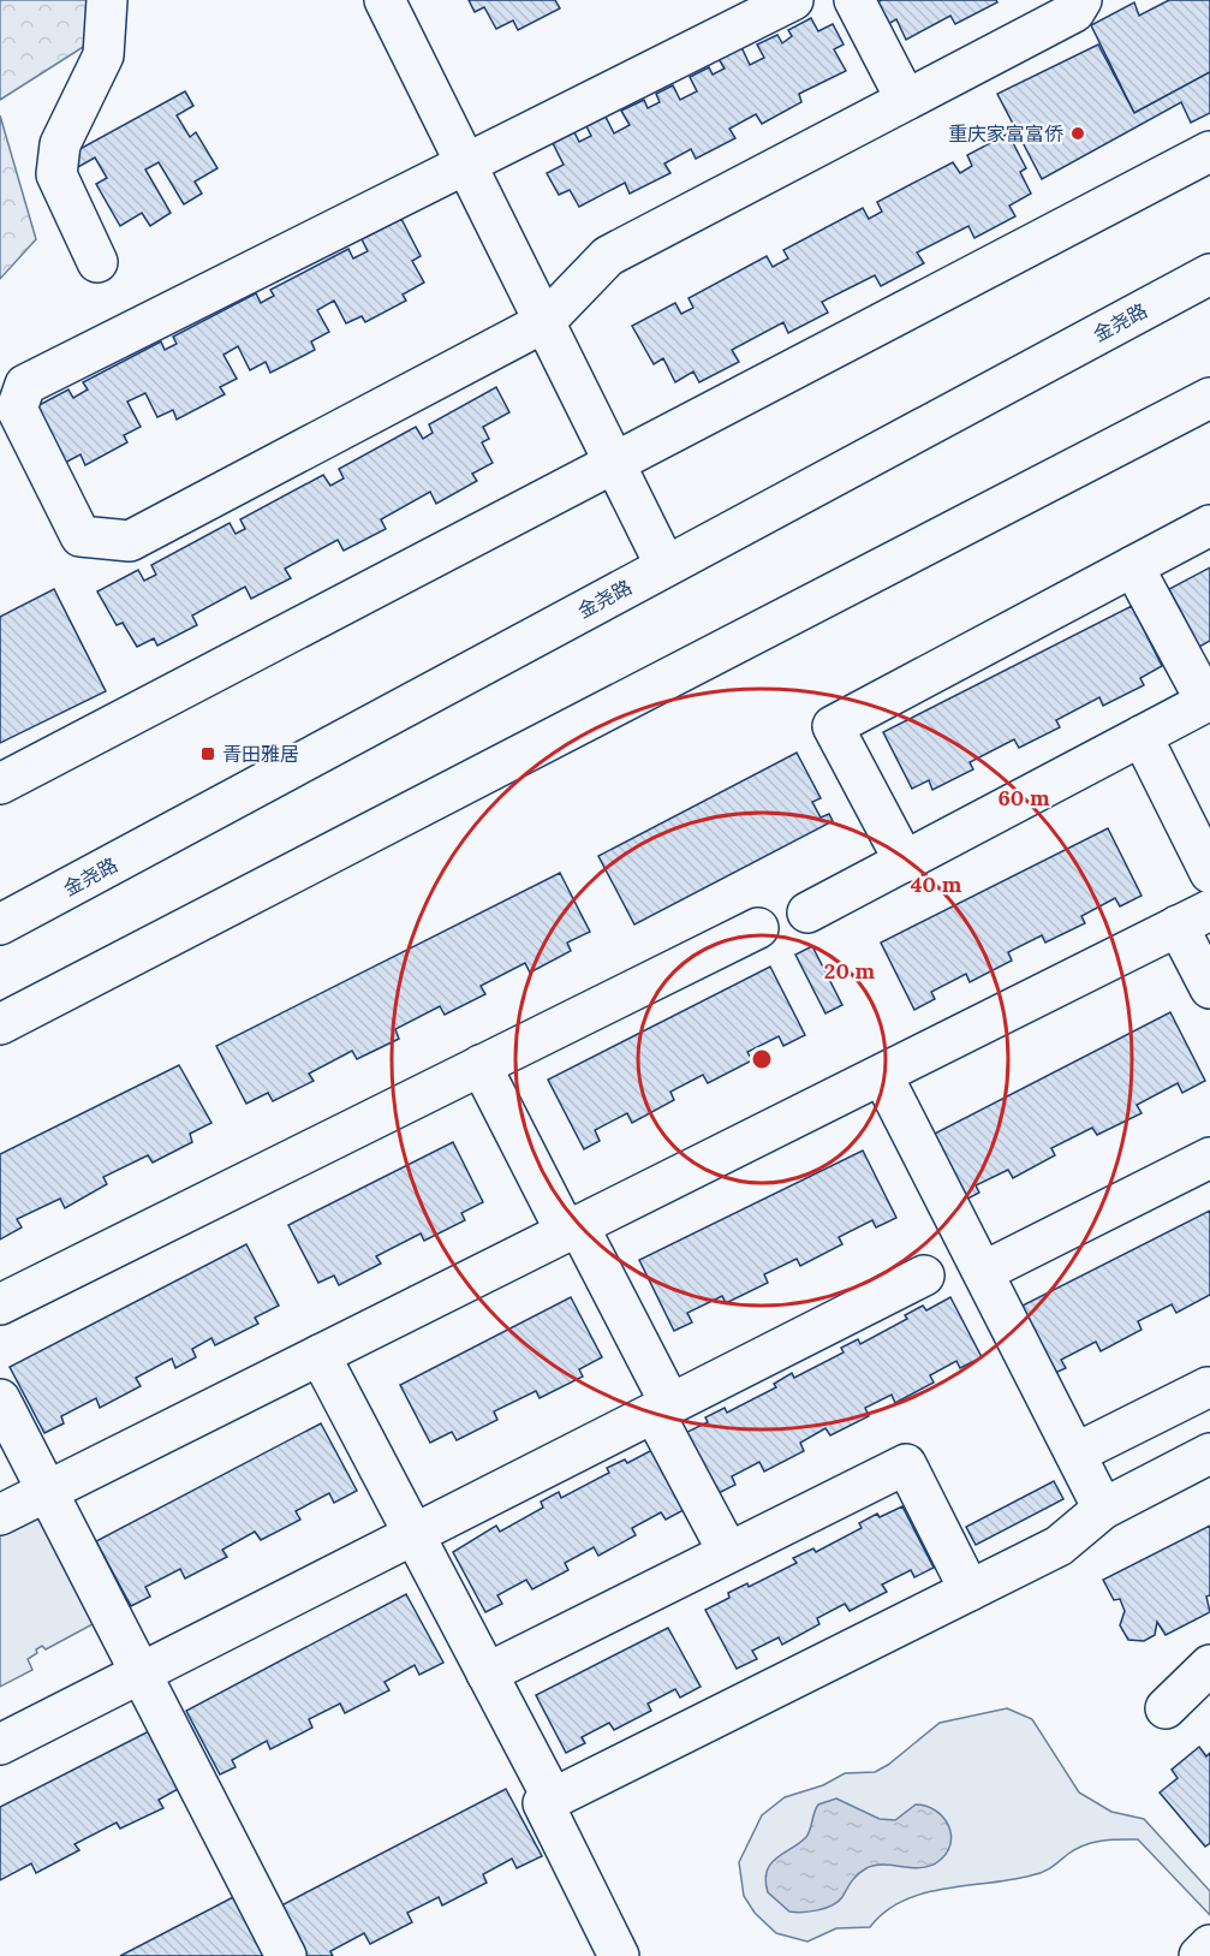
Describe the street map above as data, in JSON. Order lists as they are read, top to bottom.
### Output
{
  "streets": {
    "main road": ["金尧路"]
  },
  "places": {
    "other": ["重庆家富富侨"],
    "transit": ["青田雅居"]
  },
  "rings": ["60 m", "40 m", "20 m"]
}
